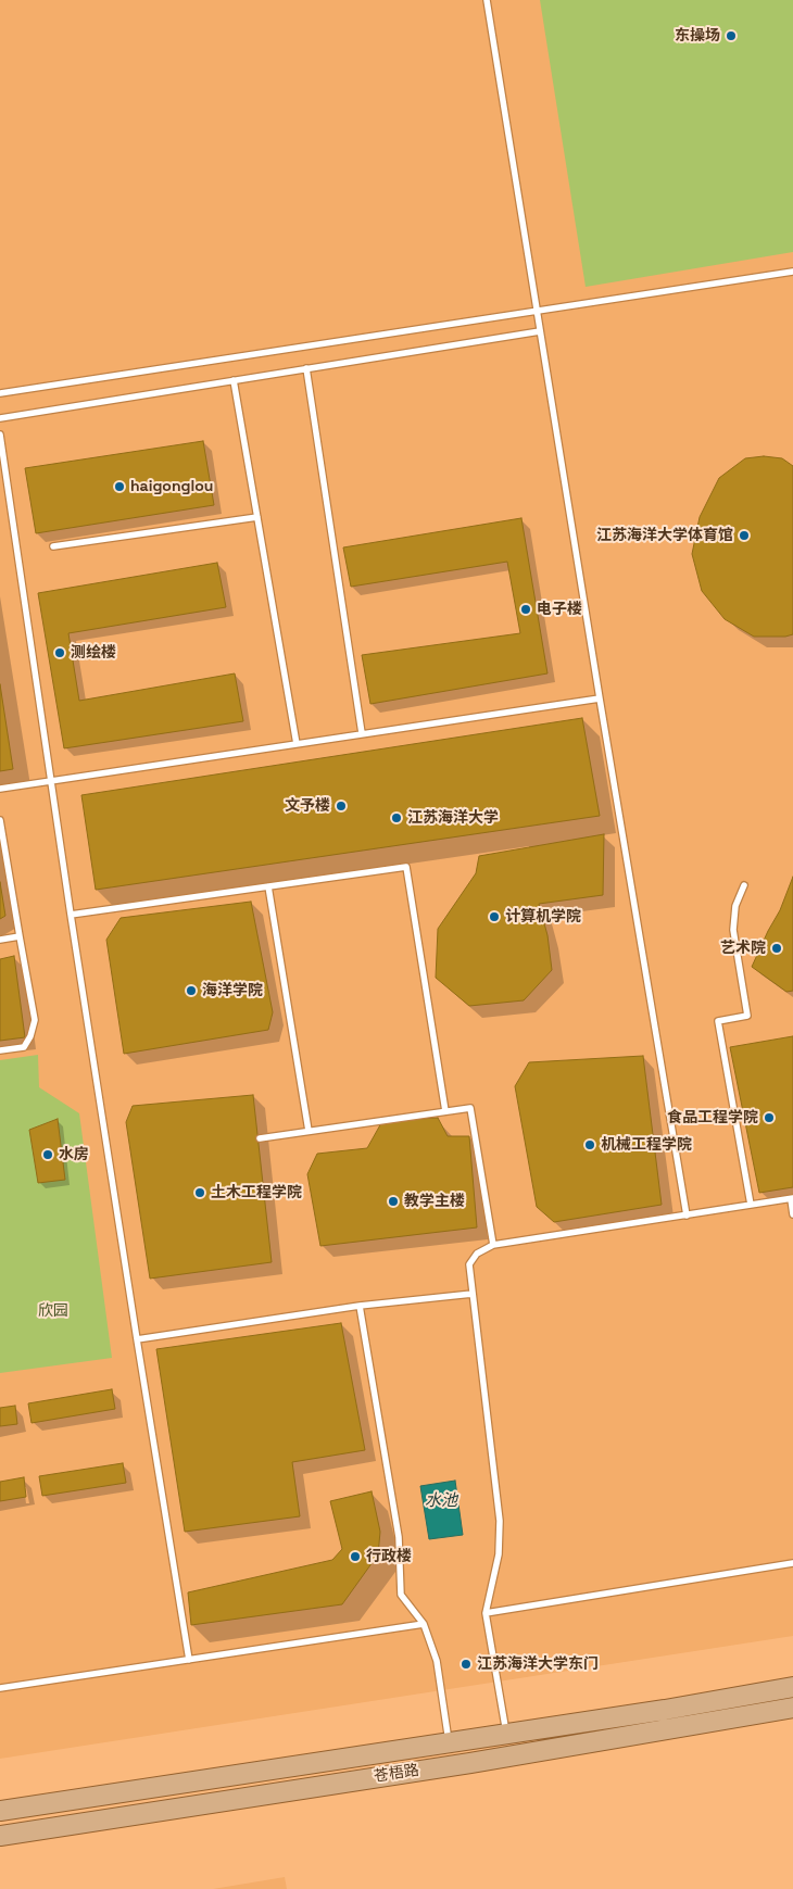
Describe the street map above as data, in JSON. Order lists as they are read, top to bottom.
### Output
{
  "streets": {
    "main road": ["苍梧路"]
  },
  "water": ["水池"],
  "parks": ["欣园"],
  "places": [
    "东操场",
    "haigonglou",
    "江苏海洋大学体育馆",
    "电子楼",
    "测绘楼",
    "文予楼",
    "江苏海洋大学",
    "计算机学院",
    "艺术院",
    "海洋学院",
    "食品工程学院",
    "机械工程学院",
    "水房",
    "土木工程学院",
    "教学主楼",
    "行政楼",
    "江苏海洋大学东门"
  ]
}
